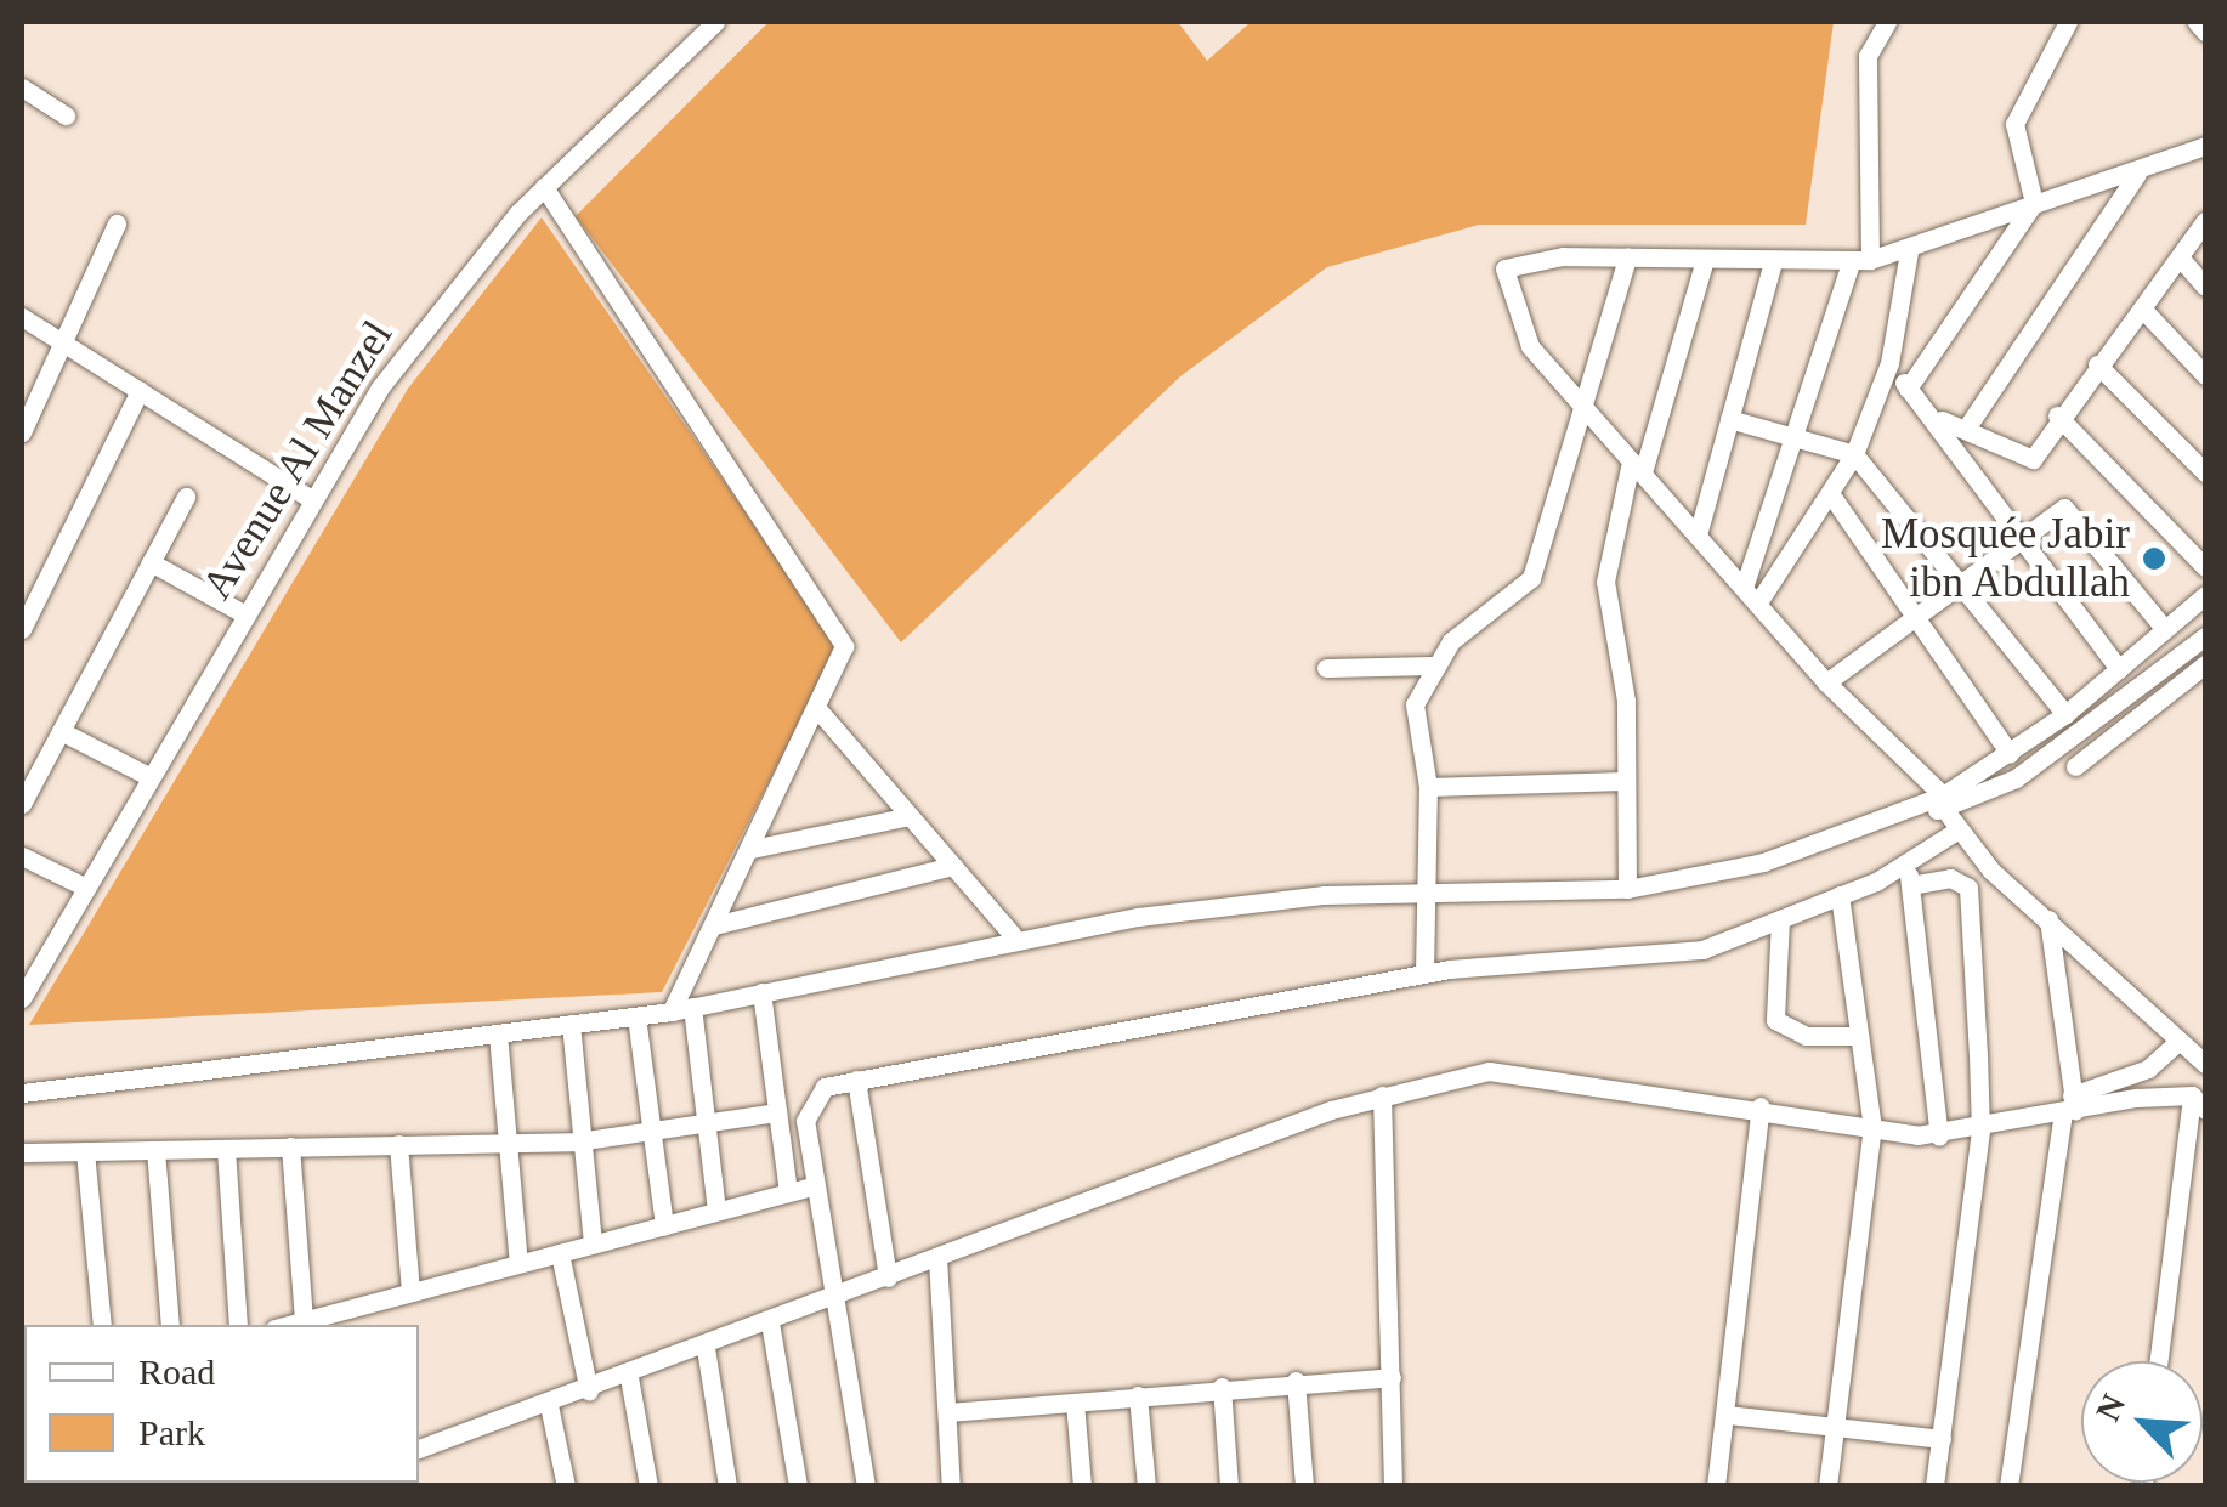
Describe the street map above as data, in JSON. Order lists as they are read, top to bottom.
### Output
{
  "streets": {
    "street": ["Avenue Al Manzel"]
  },
  "places": ["Mosquée Jabir ibn Abdullah"],
  "legend": ["Road", "Park"],
  "north": "top left"
}
